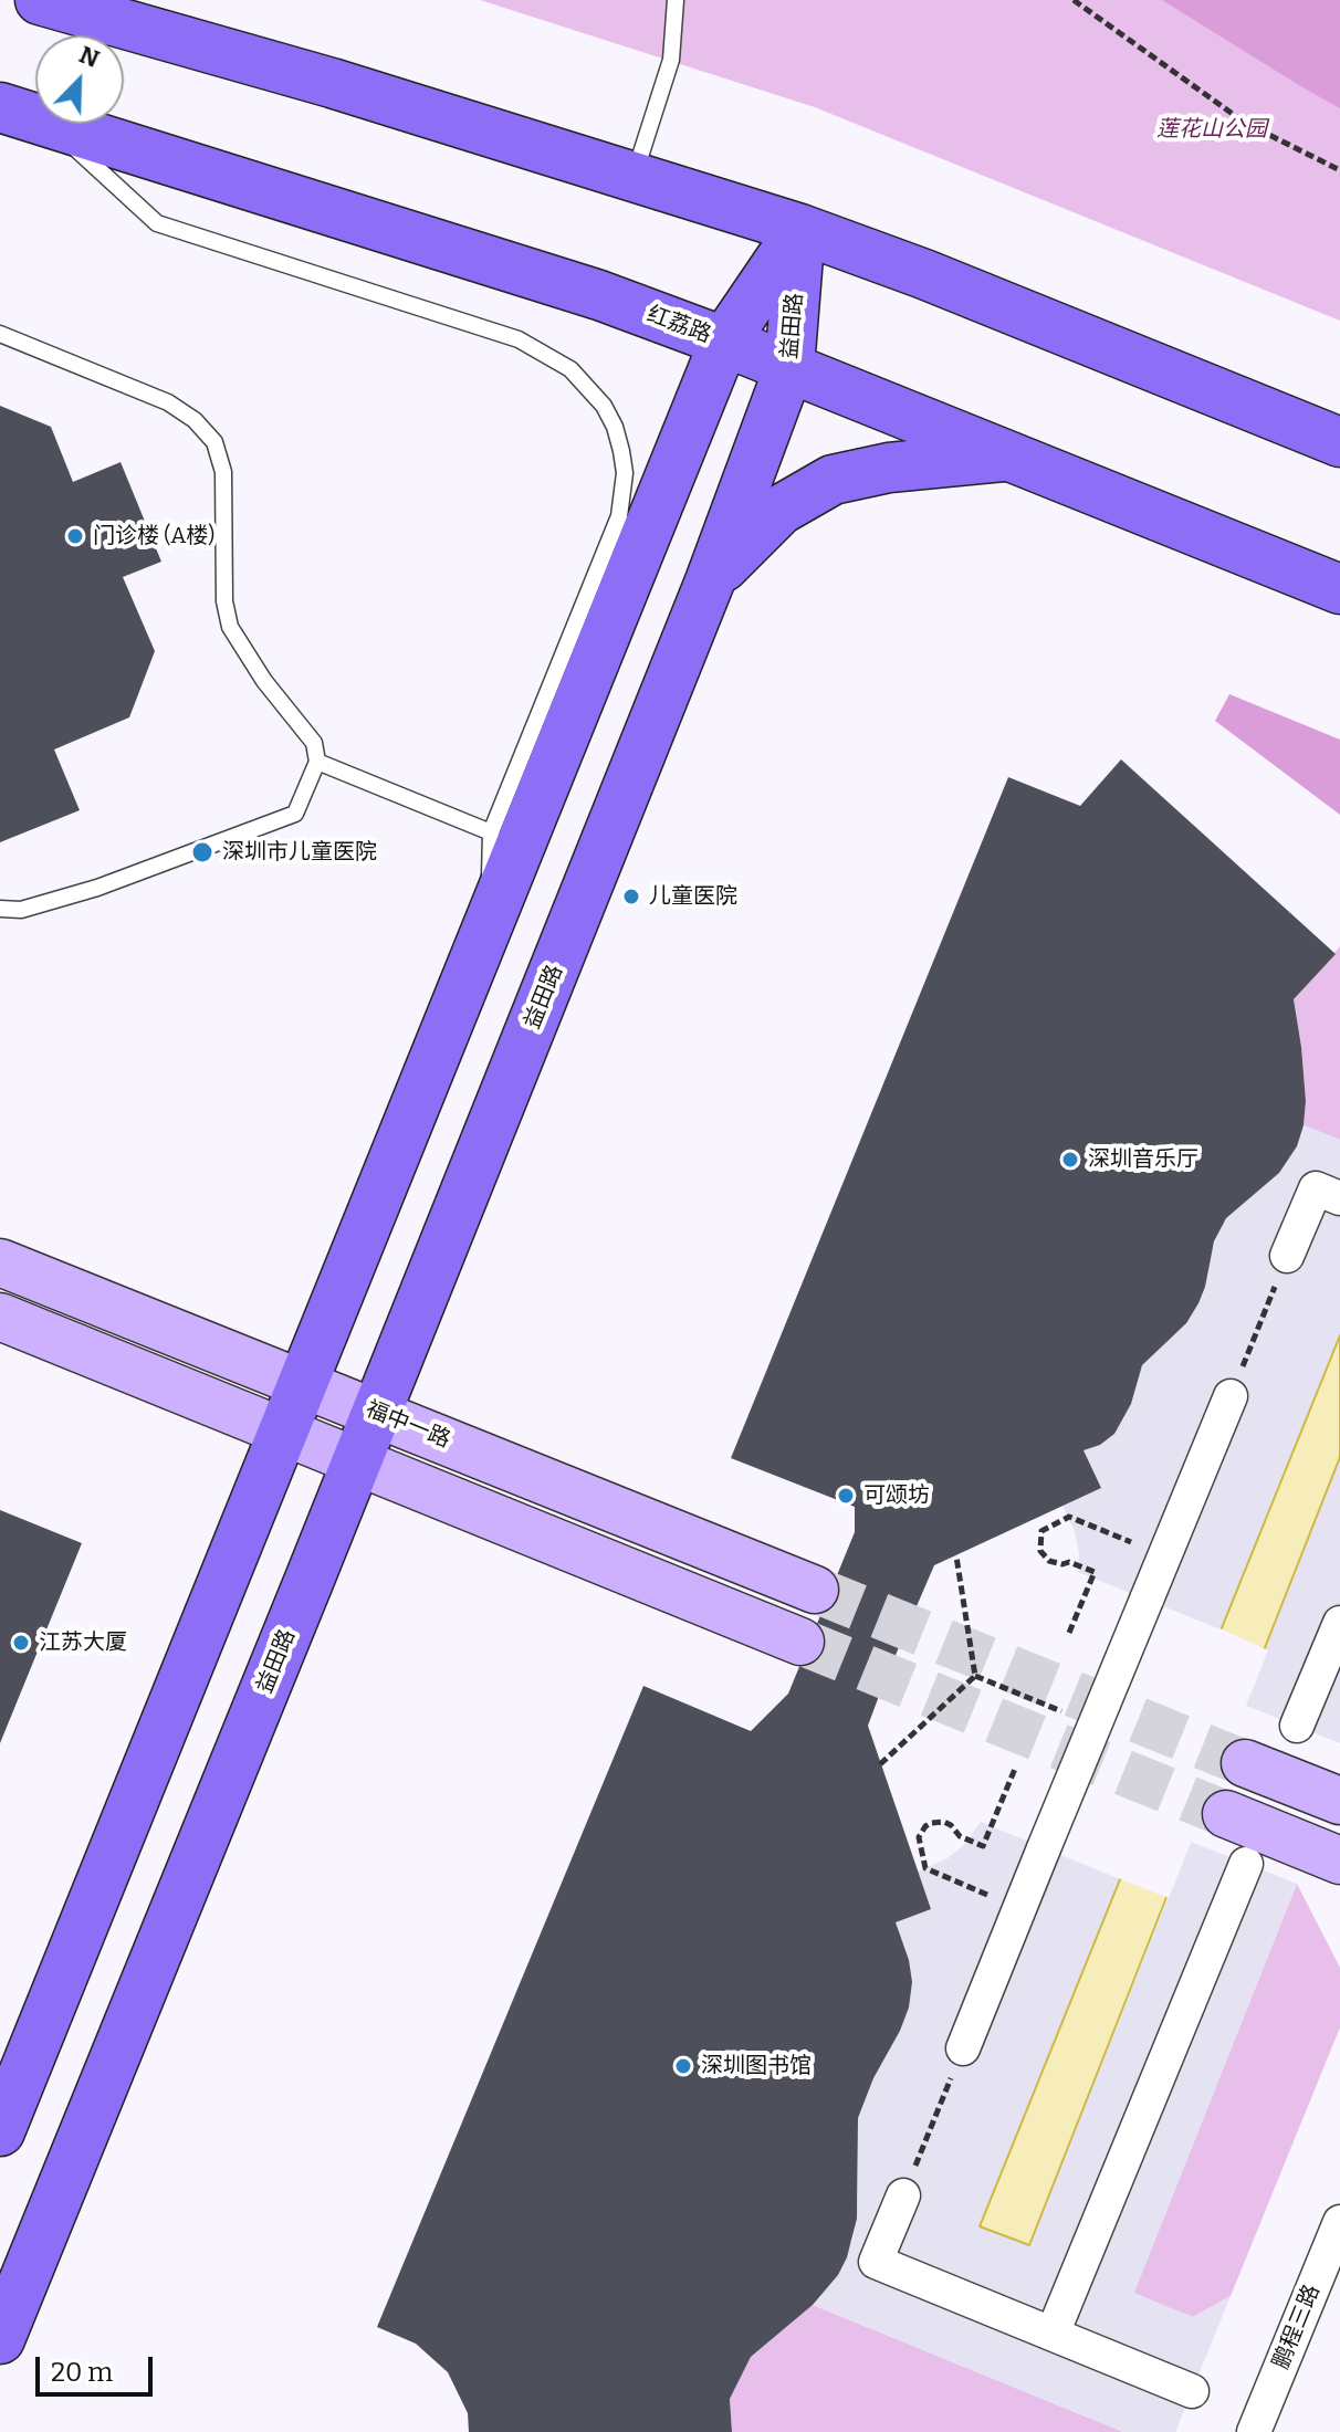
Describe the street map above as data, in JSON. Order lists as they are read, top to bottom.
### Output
{
  "streets": {
    "main road": ["红荔路", "益田路"],
    "street": ["福中一路", "鹏程三路"]
  },
  "crossings": [
    ["红荔路", "益田路"],
    ["益田路", "福中一路"]
  ],
  "parks": ["莲花山公园"],
  "places": [
    "门诊楼 (A楼)",
    "深圳市儿童医院",
    "儿童医院",
    "深圳音乐厅",
    "可颂坊",
    "江苏大厦",
    "深圳图书馆"
  ],
  "scale_bar": "20 m",
  "north": "top right"
}
